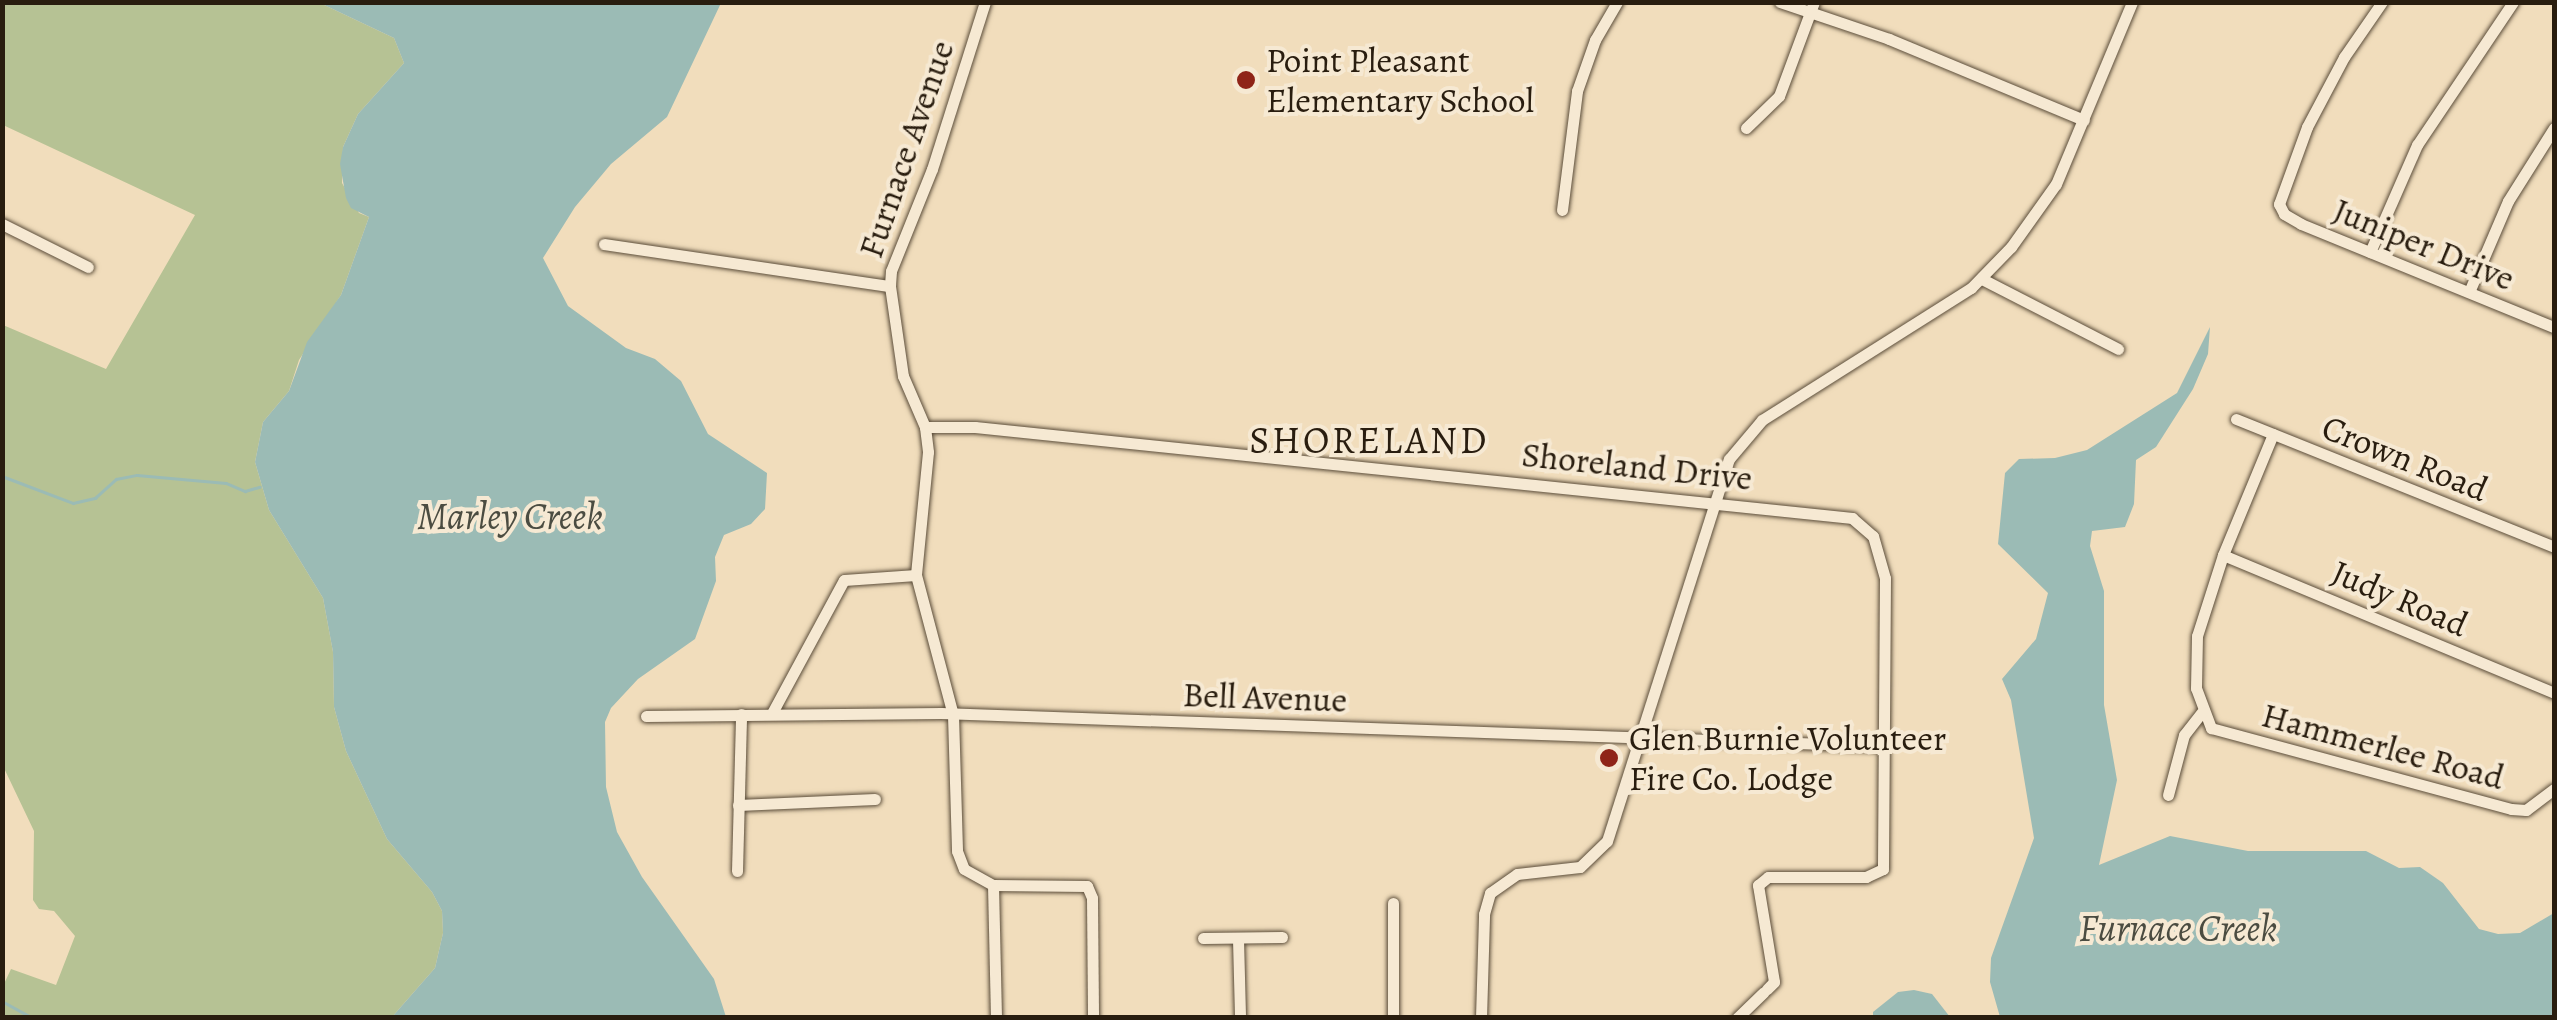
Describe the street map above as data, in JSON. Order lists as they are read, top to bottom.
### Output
{
  "streets": {
    "street": [
      "Furnace Avenue",
      "Juniper Drive",
      "Crown Road",
      "Shoreland Drive",
      "Judy Road",
      "Bell Avenue",
      "Hammerlee Road"
    ]
  },
  "crossings": [
    ["Furnace Avenue", "Shoreland Drive"],
    ["Furnace Avenue", "Bell Avenue"],
    ["Shoreland Drive", "Bell Avenue"]
  ],
  "districts": ["SHORELAND"],
  "water": ["Marley Creek", "Furnace Creek"],
  "places": ["Point Pleasant Elementary School", "Glen Burnie Volunteer Fire Co. Lodge"]
}
